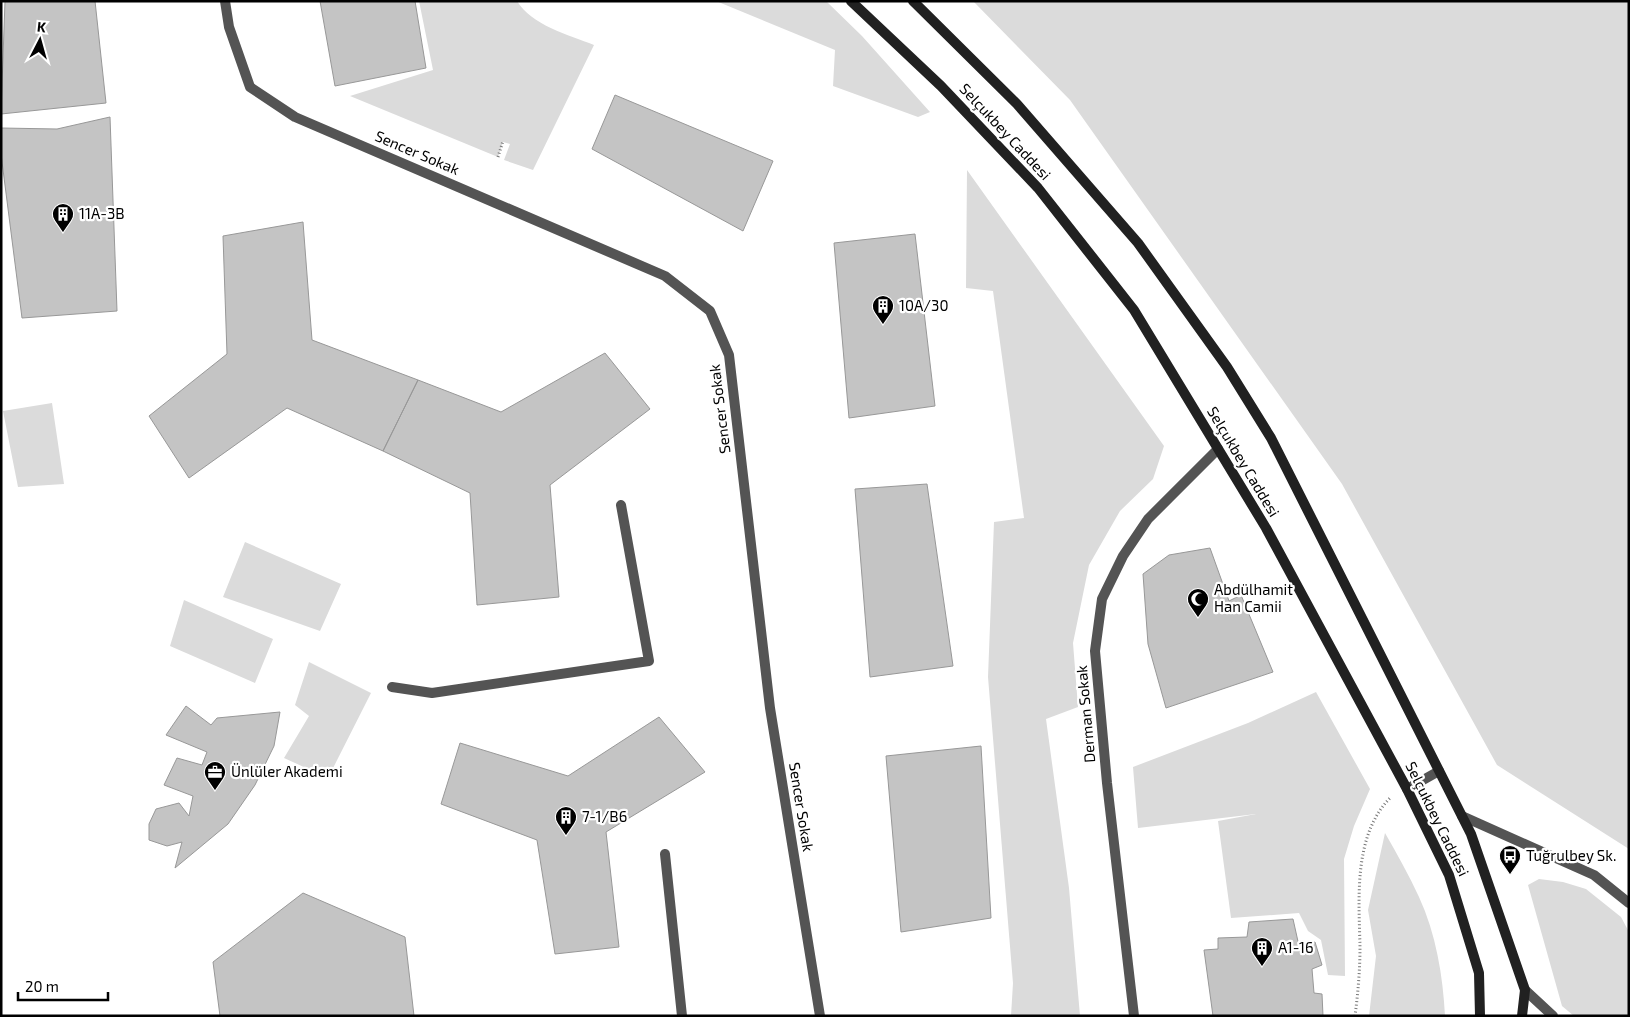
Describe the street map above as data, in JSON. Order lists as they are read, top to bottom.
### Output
{
  "streets": {
    "street": ["Selçukbey Caddesi", "Sencer Sokak", "Derman Sokak"]
  },
  "crossings": [
    ["Selçukbey Caddesi", "Derman Sokak"]
  ],
  "places": {
    "building": [
      "11A-3B",
      "10A/30",
      "7-1/B6",
      "A1-16"
    ],
    "mosque": ["Abdülhamit Han Camii"],
    "office": ["Ünlüler Akademi"],
    "bus stop": ["Tuğrulbey Sk."]
  },
  "scale_bar": "20 m",
  "north": "top"
}
